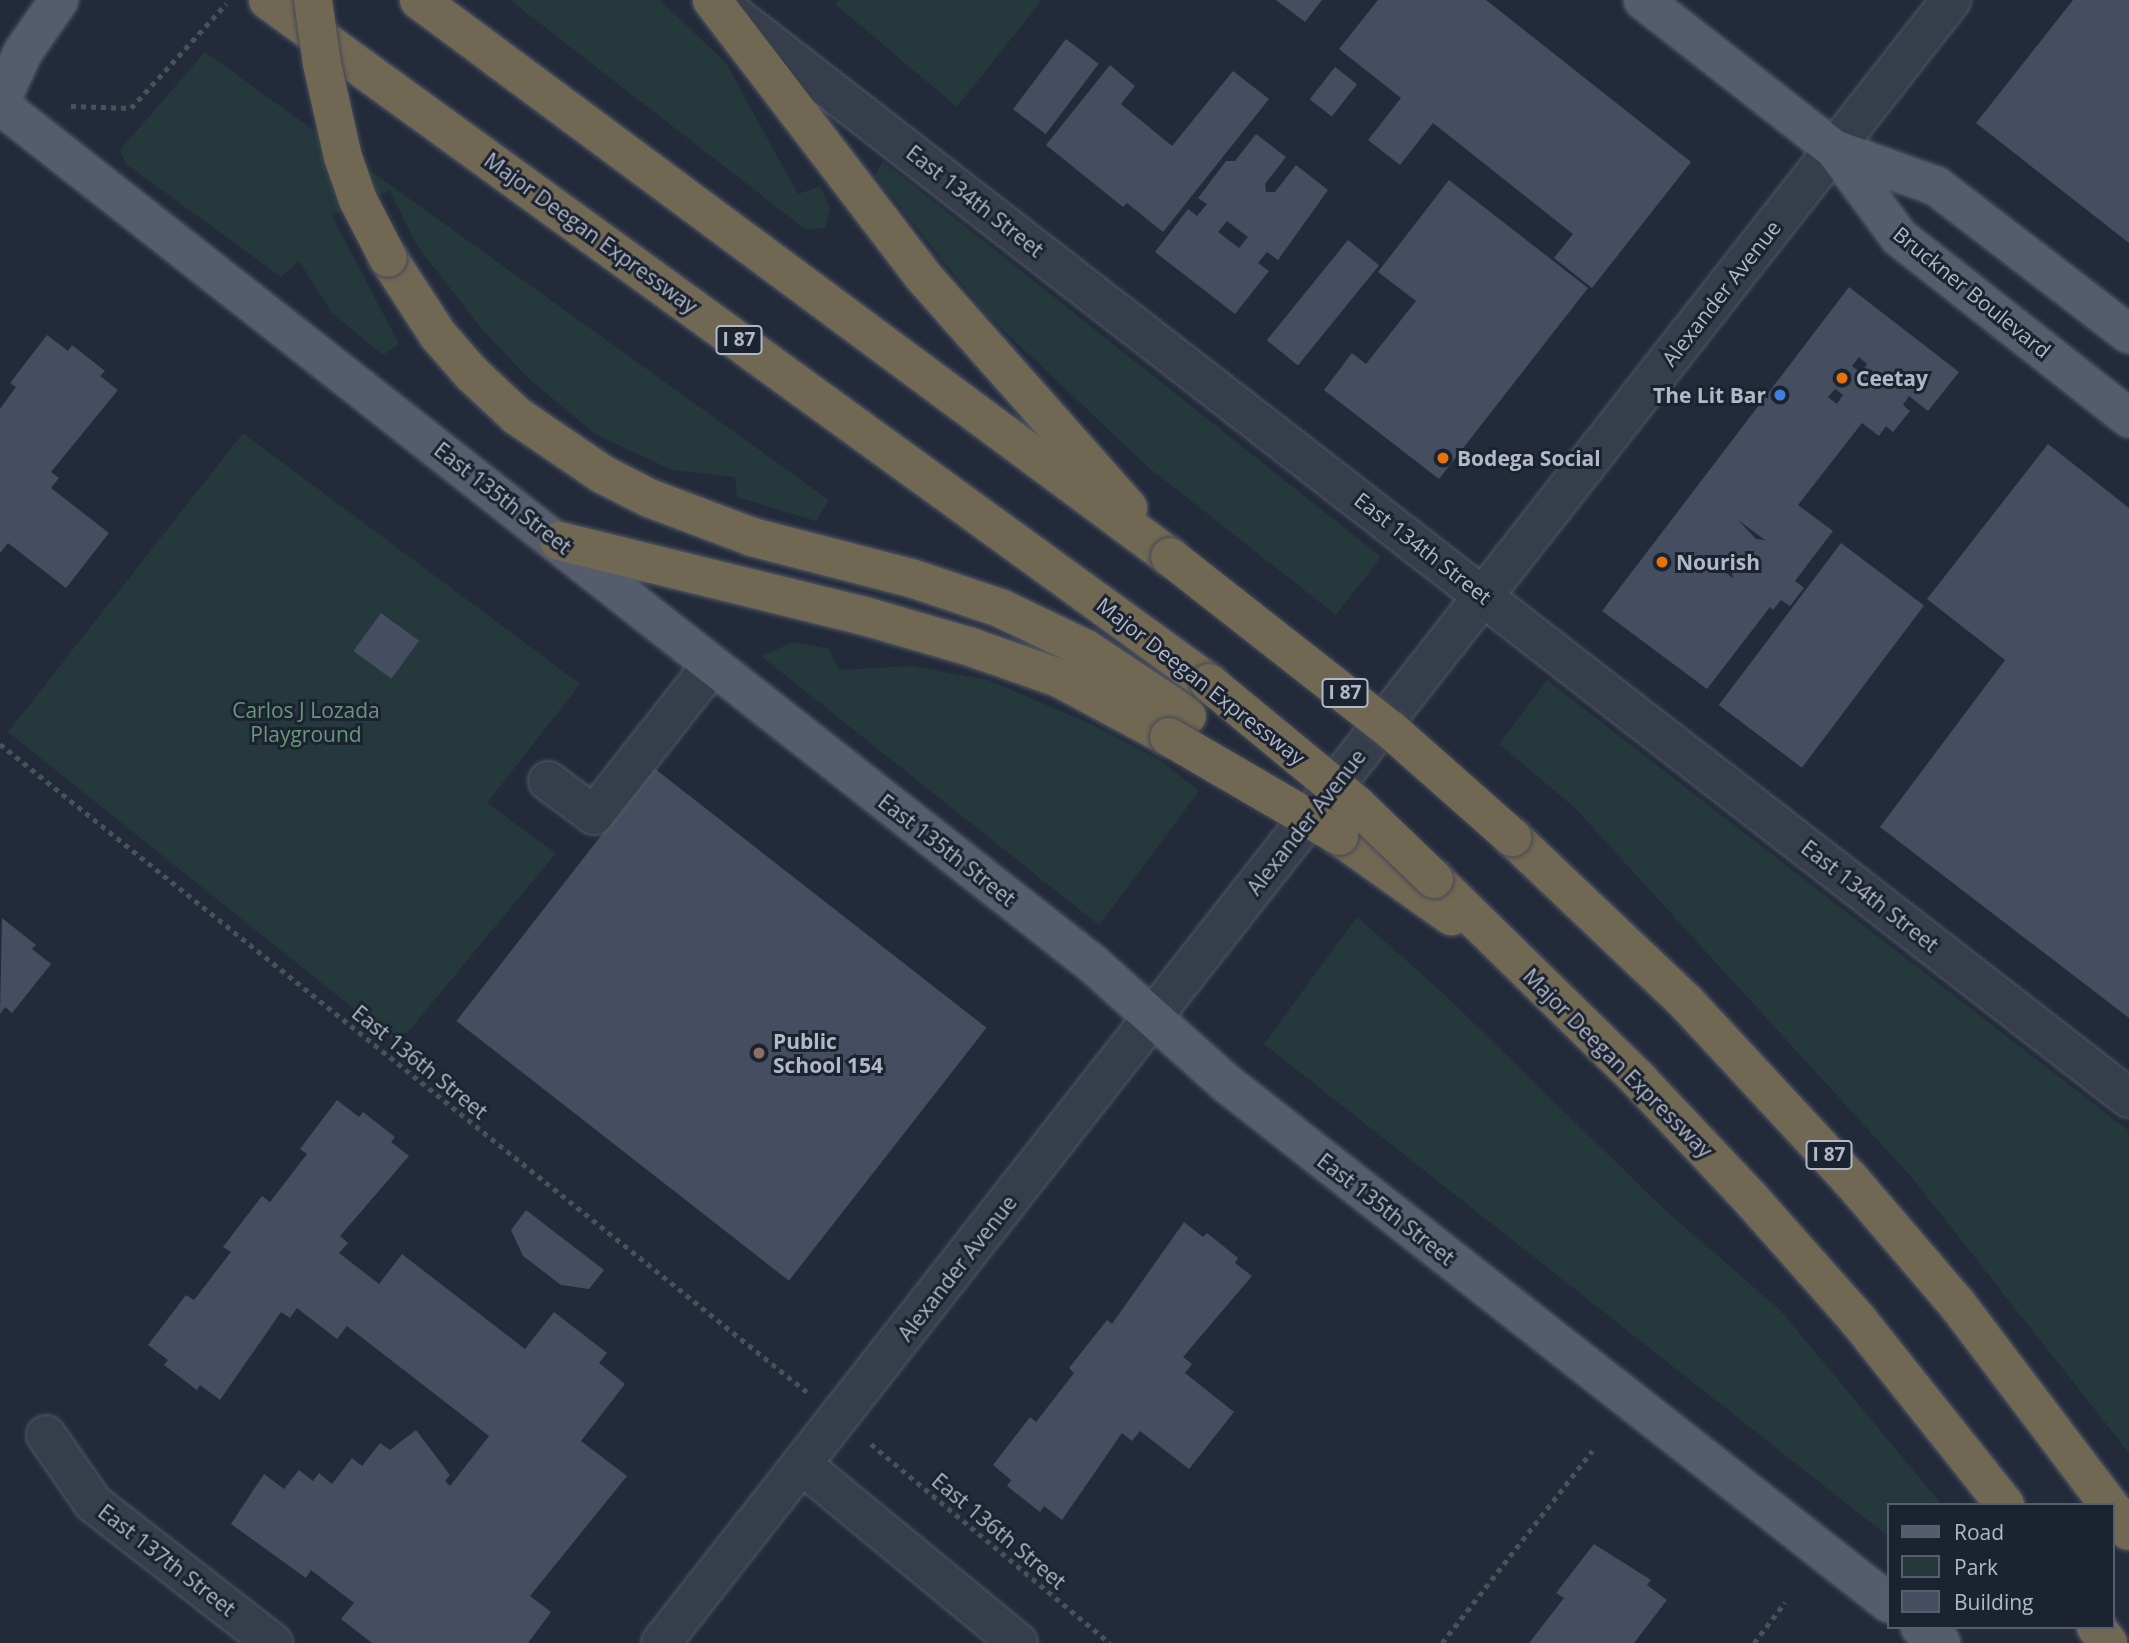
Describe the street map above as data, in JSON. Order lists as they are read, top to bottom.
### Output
{
  "streets": {
    "highway": ["Major Deegan Expressway", "I 87"],
    "main road": ["Bruckner Boulevard", "East 135th Street"],
    "street": ["East 134th Street", "Alexander Avenue", "East 137th Street"],
    "path": ["East 136th Street"]
  },
  "crossings": [
    ["East 134th Street", "Alexander Avenue"],
    ["Bruckner Boulevard", "Alexander Avenue"],
    ["Alexander Avenue", "East 135th Street"]
  ],
  "parks": ["Carlos J Lozada Playground"],
  "places": [
    "Ceetay",
    "The Lit Bar",
    "Bodega Social",
    "Nourish",
    "Public School 154"
  ],
  "legend": ["Road", "Park", "Building"]
}
